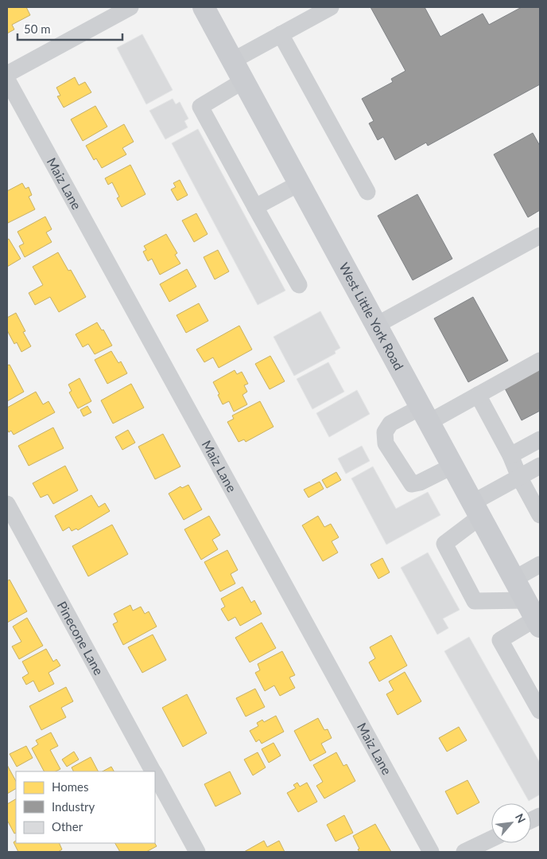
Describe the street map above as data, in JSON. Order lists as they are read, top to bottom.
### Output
{
  "streets": {
    "main road": ["West Little York Road"],
    "street": ["Maiz Lane", "Pinecone Lane"]
  },
  "legend": ["Homes", "Industry", "Other"],
  "scale_bar": "50 m",
  "north": "top right"
}
